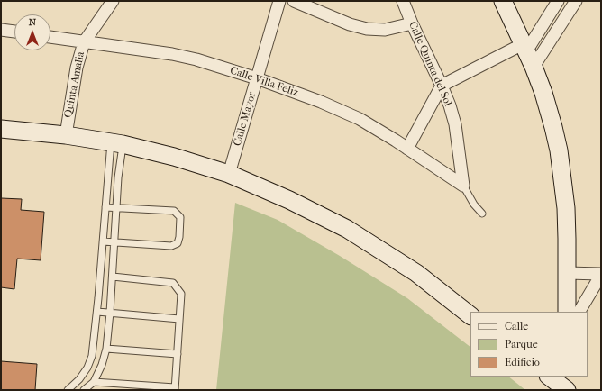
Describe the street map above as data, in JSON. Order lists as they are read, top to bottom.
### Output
{
  "streets": {
    "street": [
      "Calle Quinta del Sol",
      "Calle Villa Feliz",
      "Quinta Amalia",
      "Calle Mayor"
    ]
  },
  "crossings": [
    ["Calle Quinta del Sol", "Calle Villa Feliz"],
    ["Calle Villa Feliz", "Quinta Amalia"],
    ["Calle Villa Feliz", "Calle Mayor"]
  ],
  "legend": ["Calle", "Parque", "Edificio"],
  "north": "top"
}
